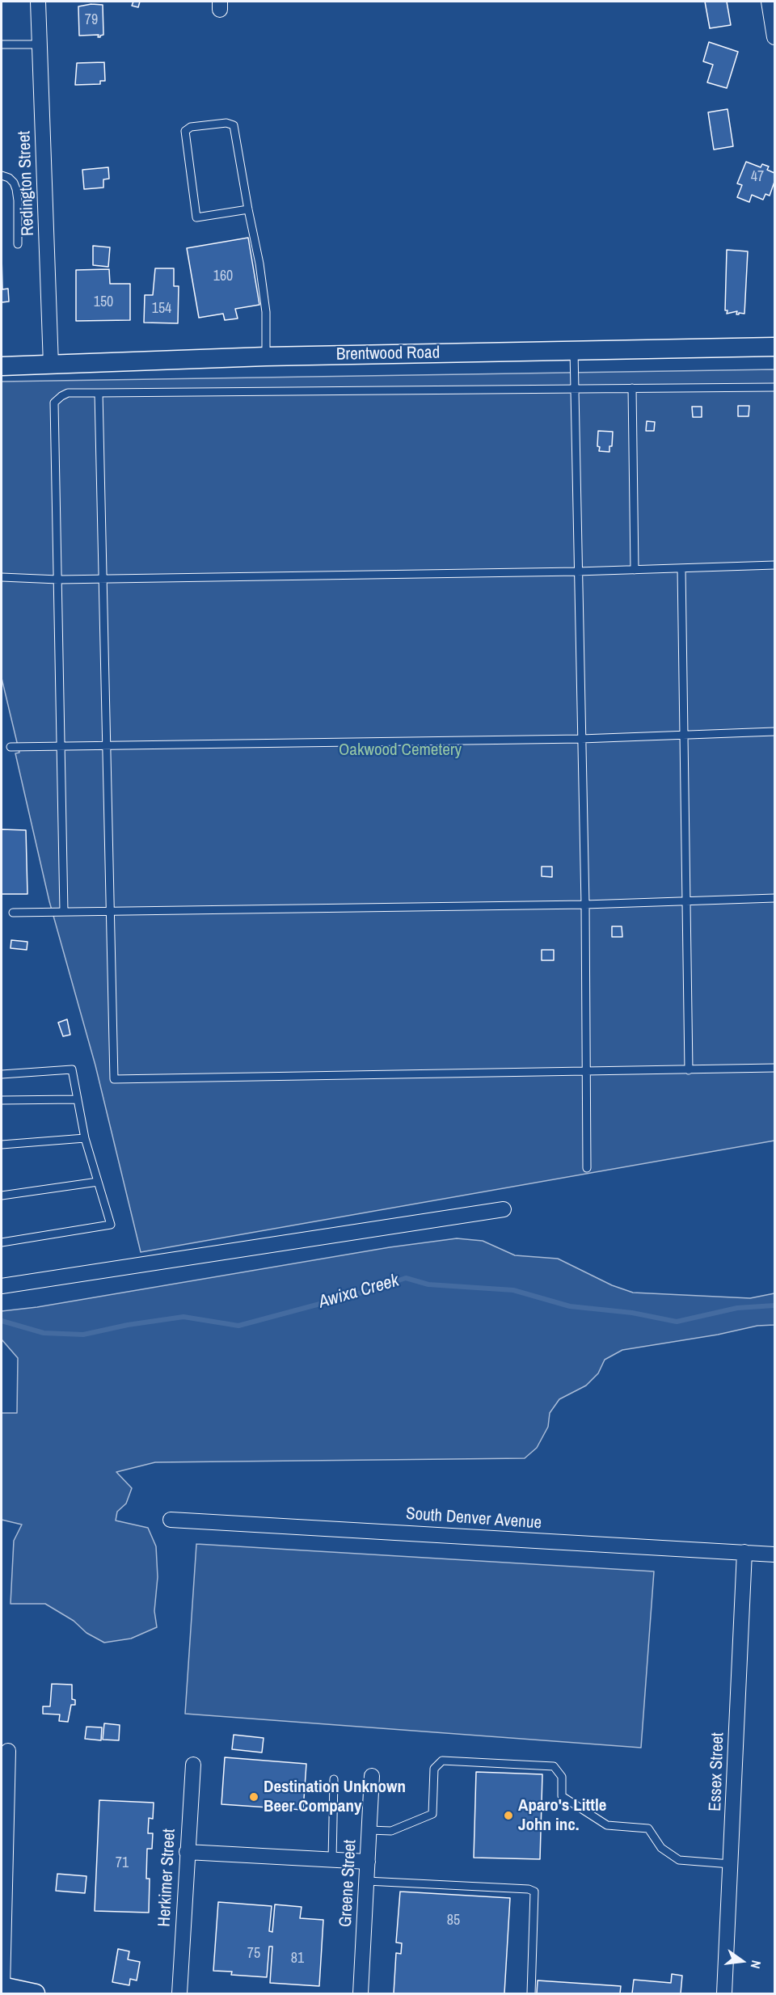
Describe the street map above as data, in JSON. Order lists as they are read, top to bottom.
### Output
{
  "streets": {
    "street": [
      "Redington Street",
      "Brentwood Road",
      "South Denver Avenue",
      "Essex Street",
      "Herkimer Street",
      "Greene Street"
    ]
  },
  "crossings": [
    ["Redington Street", "Brentwood Road"],
    ["South Denver Avenue", "Essex Street"]
  ],
  "water": ["Awixa Creek"],
  "parks": ["Oakwood Cemetery"],
  "places": ["Destination Unknown Beer Company", "Aparo's Little John inc."],
  "house_numbers": [
    "79",
    "47",
    "160",
    "150",
    "154",
    "71",
    "85",
    "75",
    "81"
  ],
  "north": "right"
}
